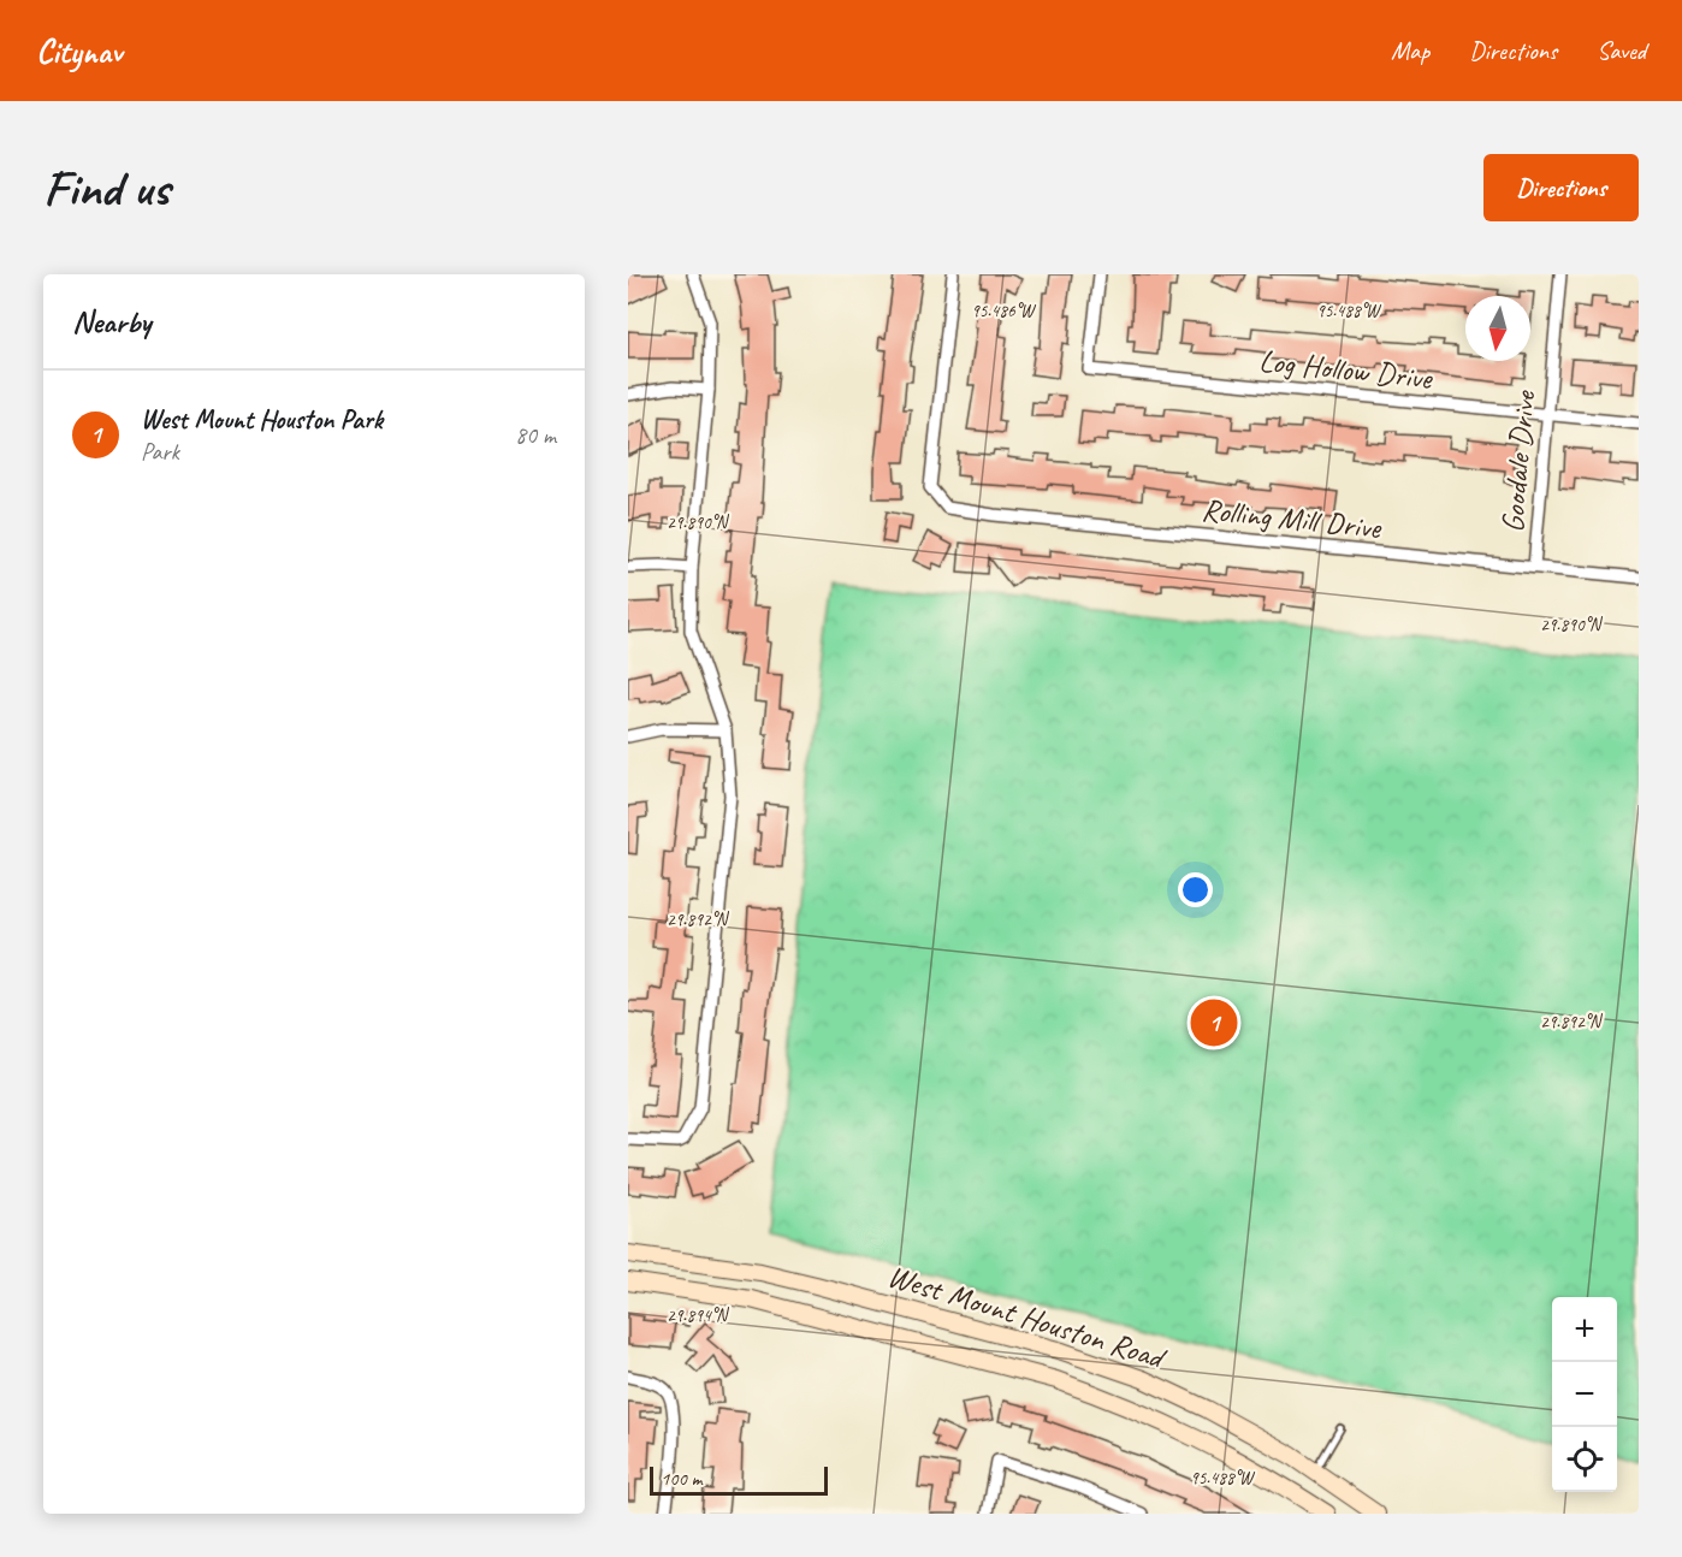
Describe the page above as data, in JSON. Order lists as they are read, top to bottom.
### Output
{
  "streets": {
    "main road": ["West Mount Houston Road"],
    "street": ["Log Hollow Drive", "Goodale Drive", "Rolling Mill Drive"]
  },
  "crossings": [
    ["Log Hollow Drive", "Goodale Drive"],
    ["Goodale Drive", "Rolling Mill Drive"]
  ],
  "scale_bar": "100 m",
  "north": "bottom",
  "page": {
    "header": "Citynav",
    "nav": ["Map", "Directions", "Saved"],
    "buttons": "Directions",
    "title": "Find us",
    "heading": "Nearby",
    "list": [
      {
        "mark": "1",
        "name": "West Mount Houston Park",
        "note": "Park",
        "value": "80 m"
      }
    ],
    "pins": "1",
    "map_buttons": ["+", "−"],
    "scale": "100 m"
  },
  "coordinates": [
    "95.486°W",
    "95.488°W",
    "29.890°N",
    "29.892°N",
    "29.894°N"
  ]
}
